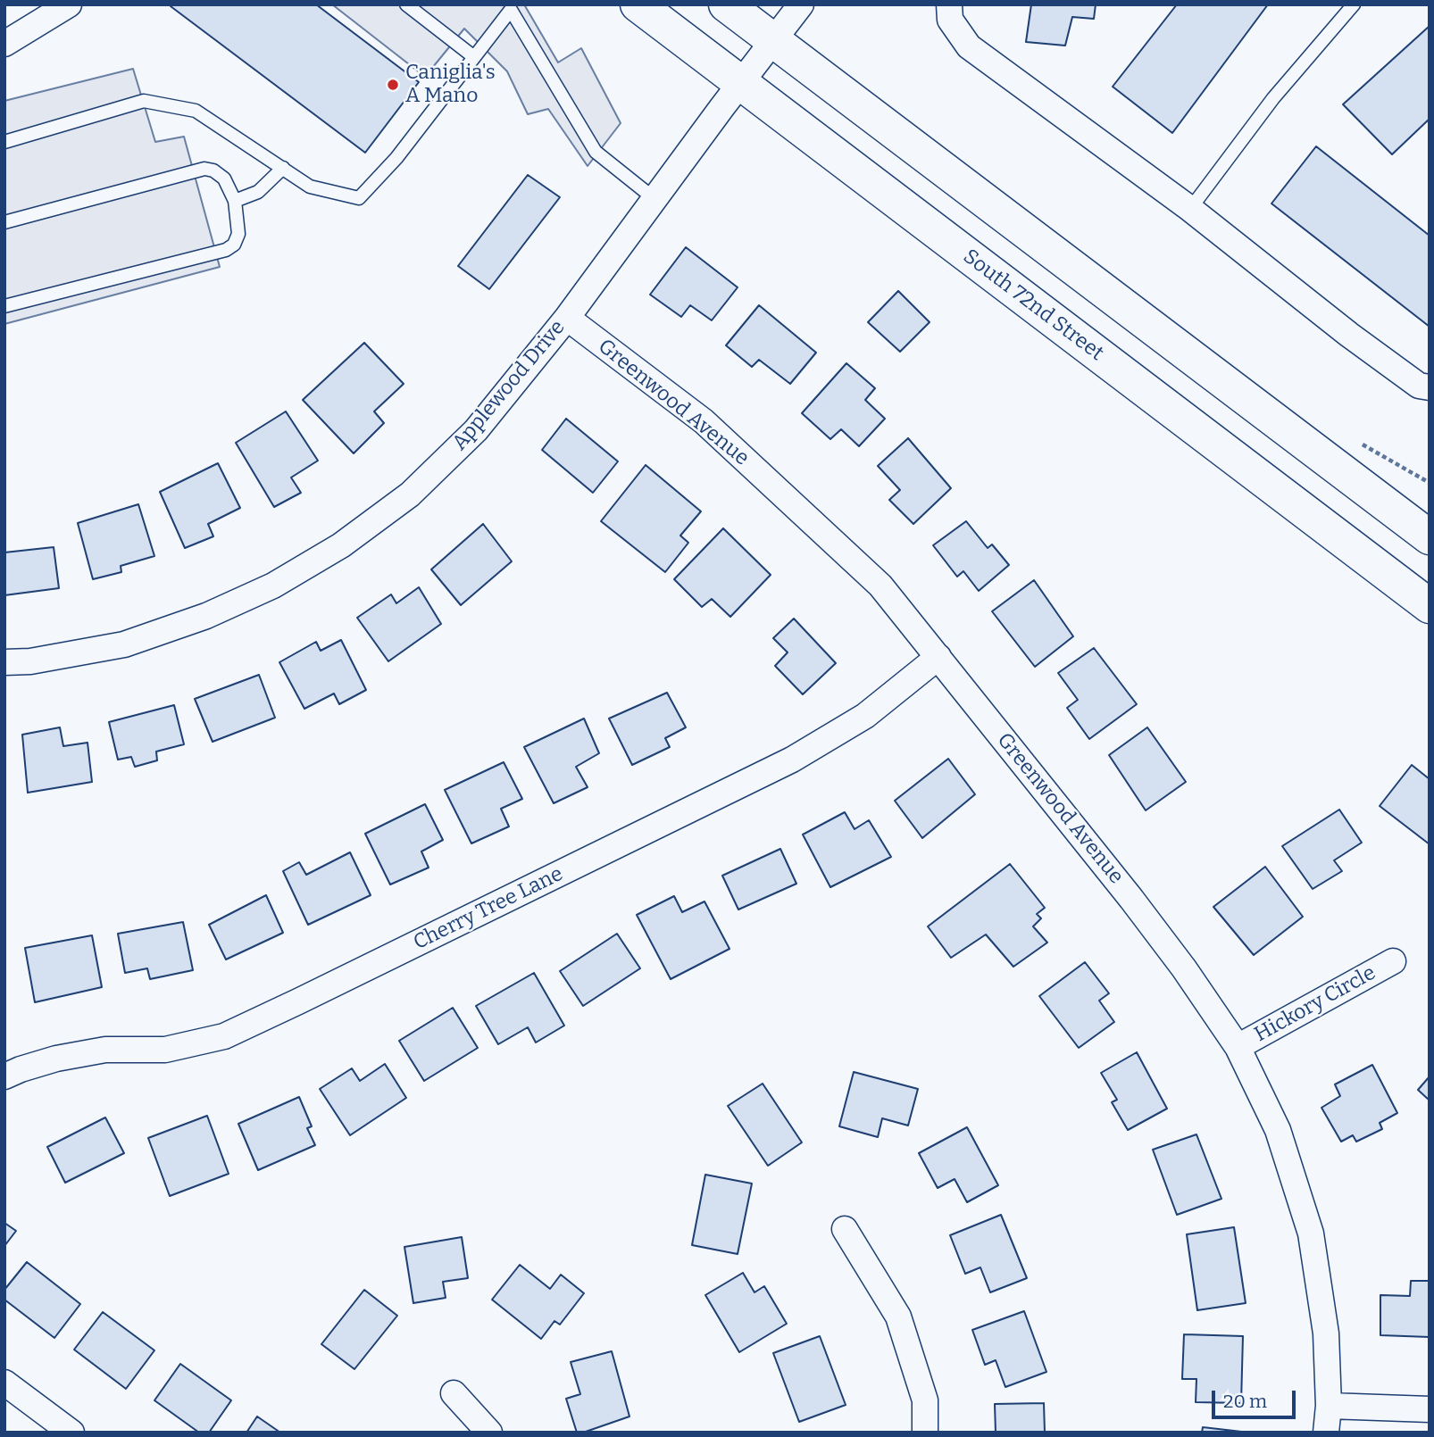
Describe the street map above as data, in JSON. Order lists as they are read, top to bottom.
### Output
{
  "streets": {
    "main road": ["South 72nd Street"],
    "street": [
      "Applewood Drive",
      "Greenwood Avenue",
      "Cherry Tree Lane",
      "Hickory Circle"
    ]
  },
  "crossings": [
    ["South 72nd Street", "Applewood Drive"],
    ["Applewood Drive", "Greenwood Avenue"],
    ["Greenwood Avenue", "Cherry Tree Lane"],
    ["Greenwood Avenue", "Hickory Circle"]
  ],
  "places": ["Caniglia's A Mano"],
  "scale_bar": "20 m"
}
